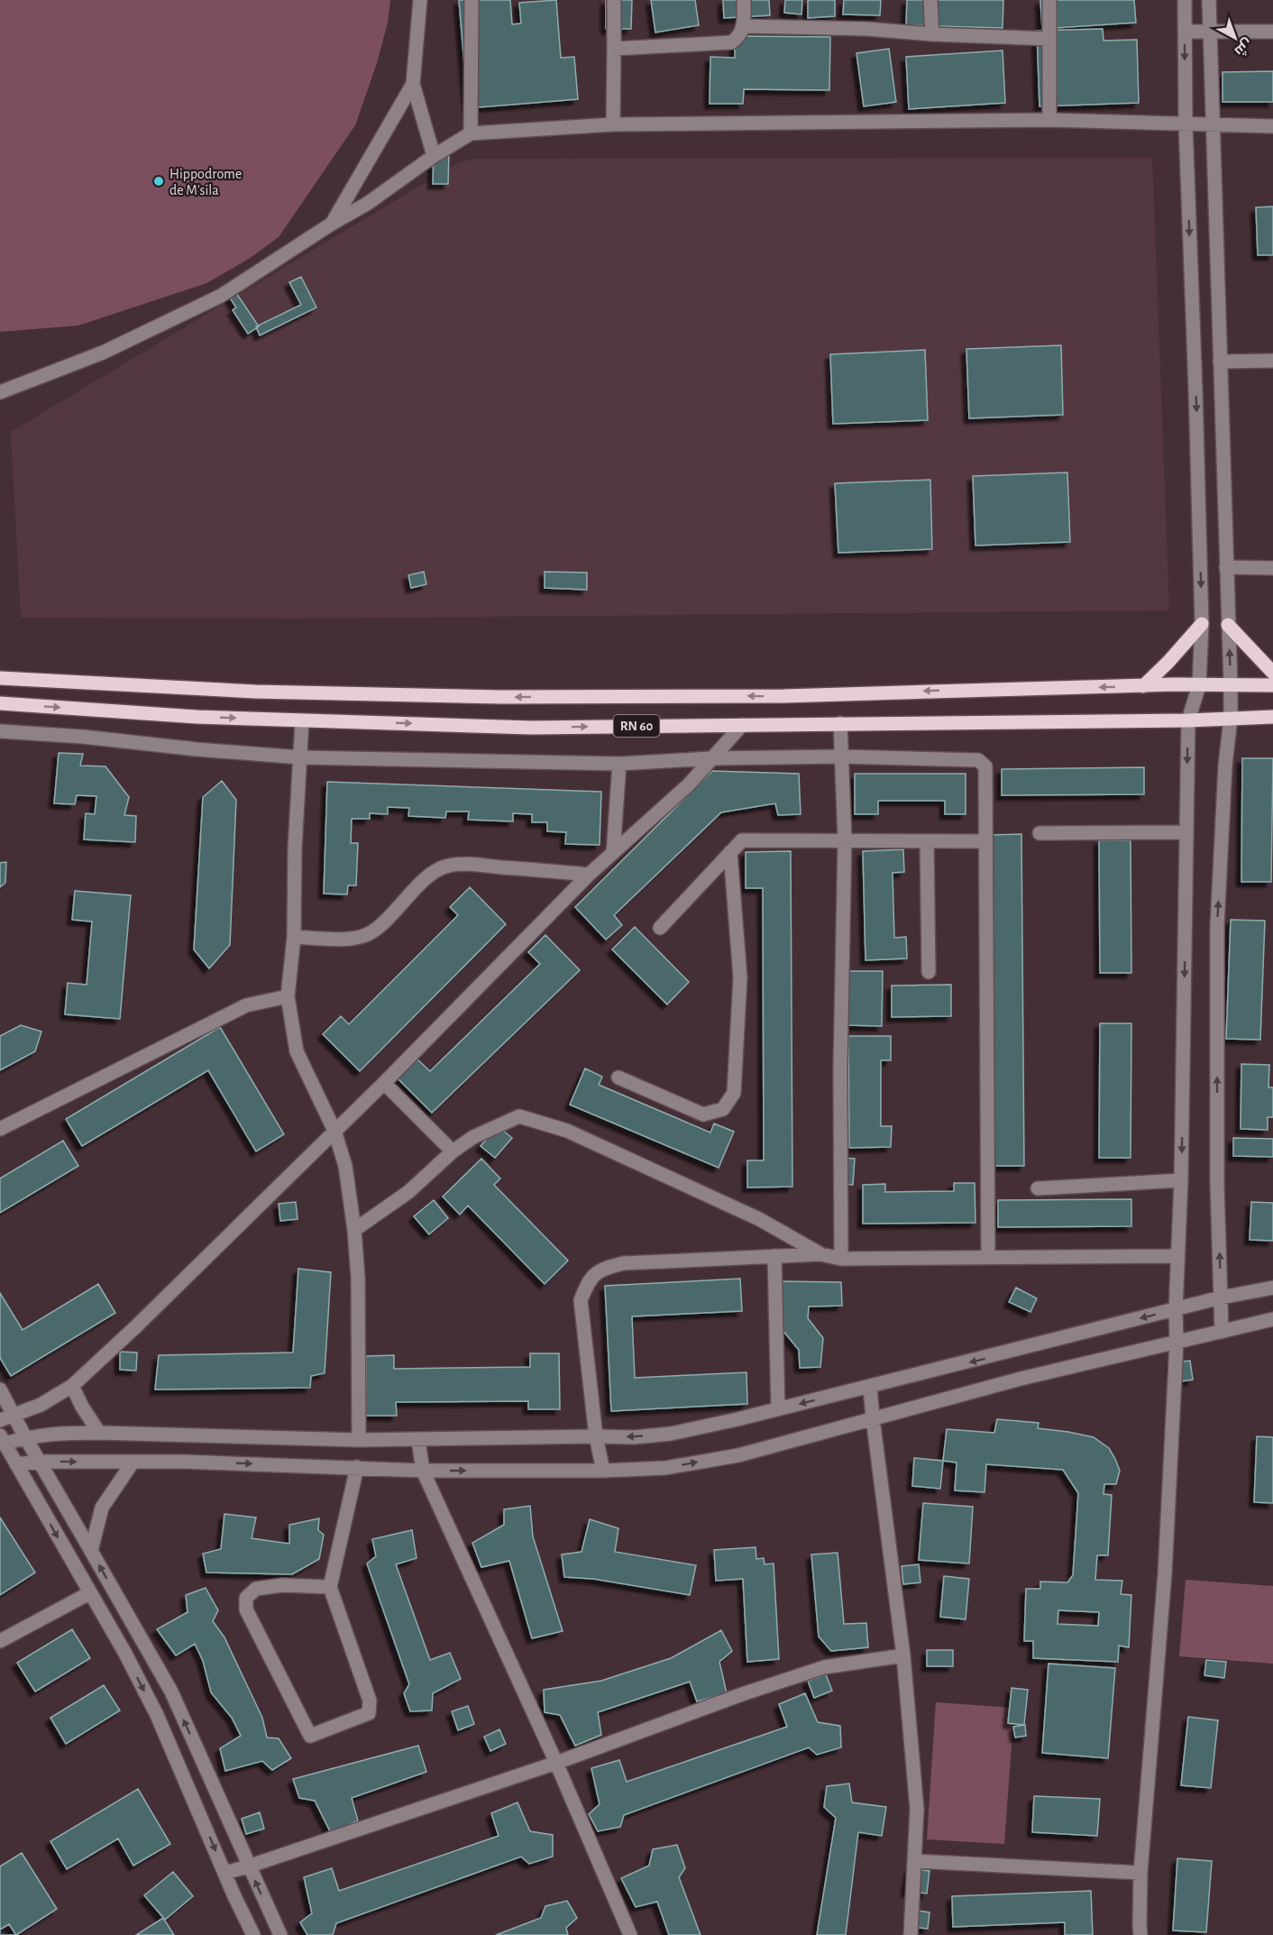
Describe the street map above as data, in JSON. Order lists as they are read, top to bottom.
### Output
{
  "streets": {
    "main road": ["RN 60"]
  },
  "places": ["Hippodrome de M'sila"],
  "north": "bottom right"
}
